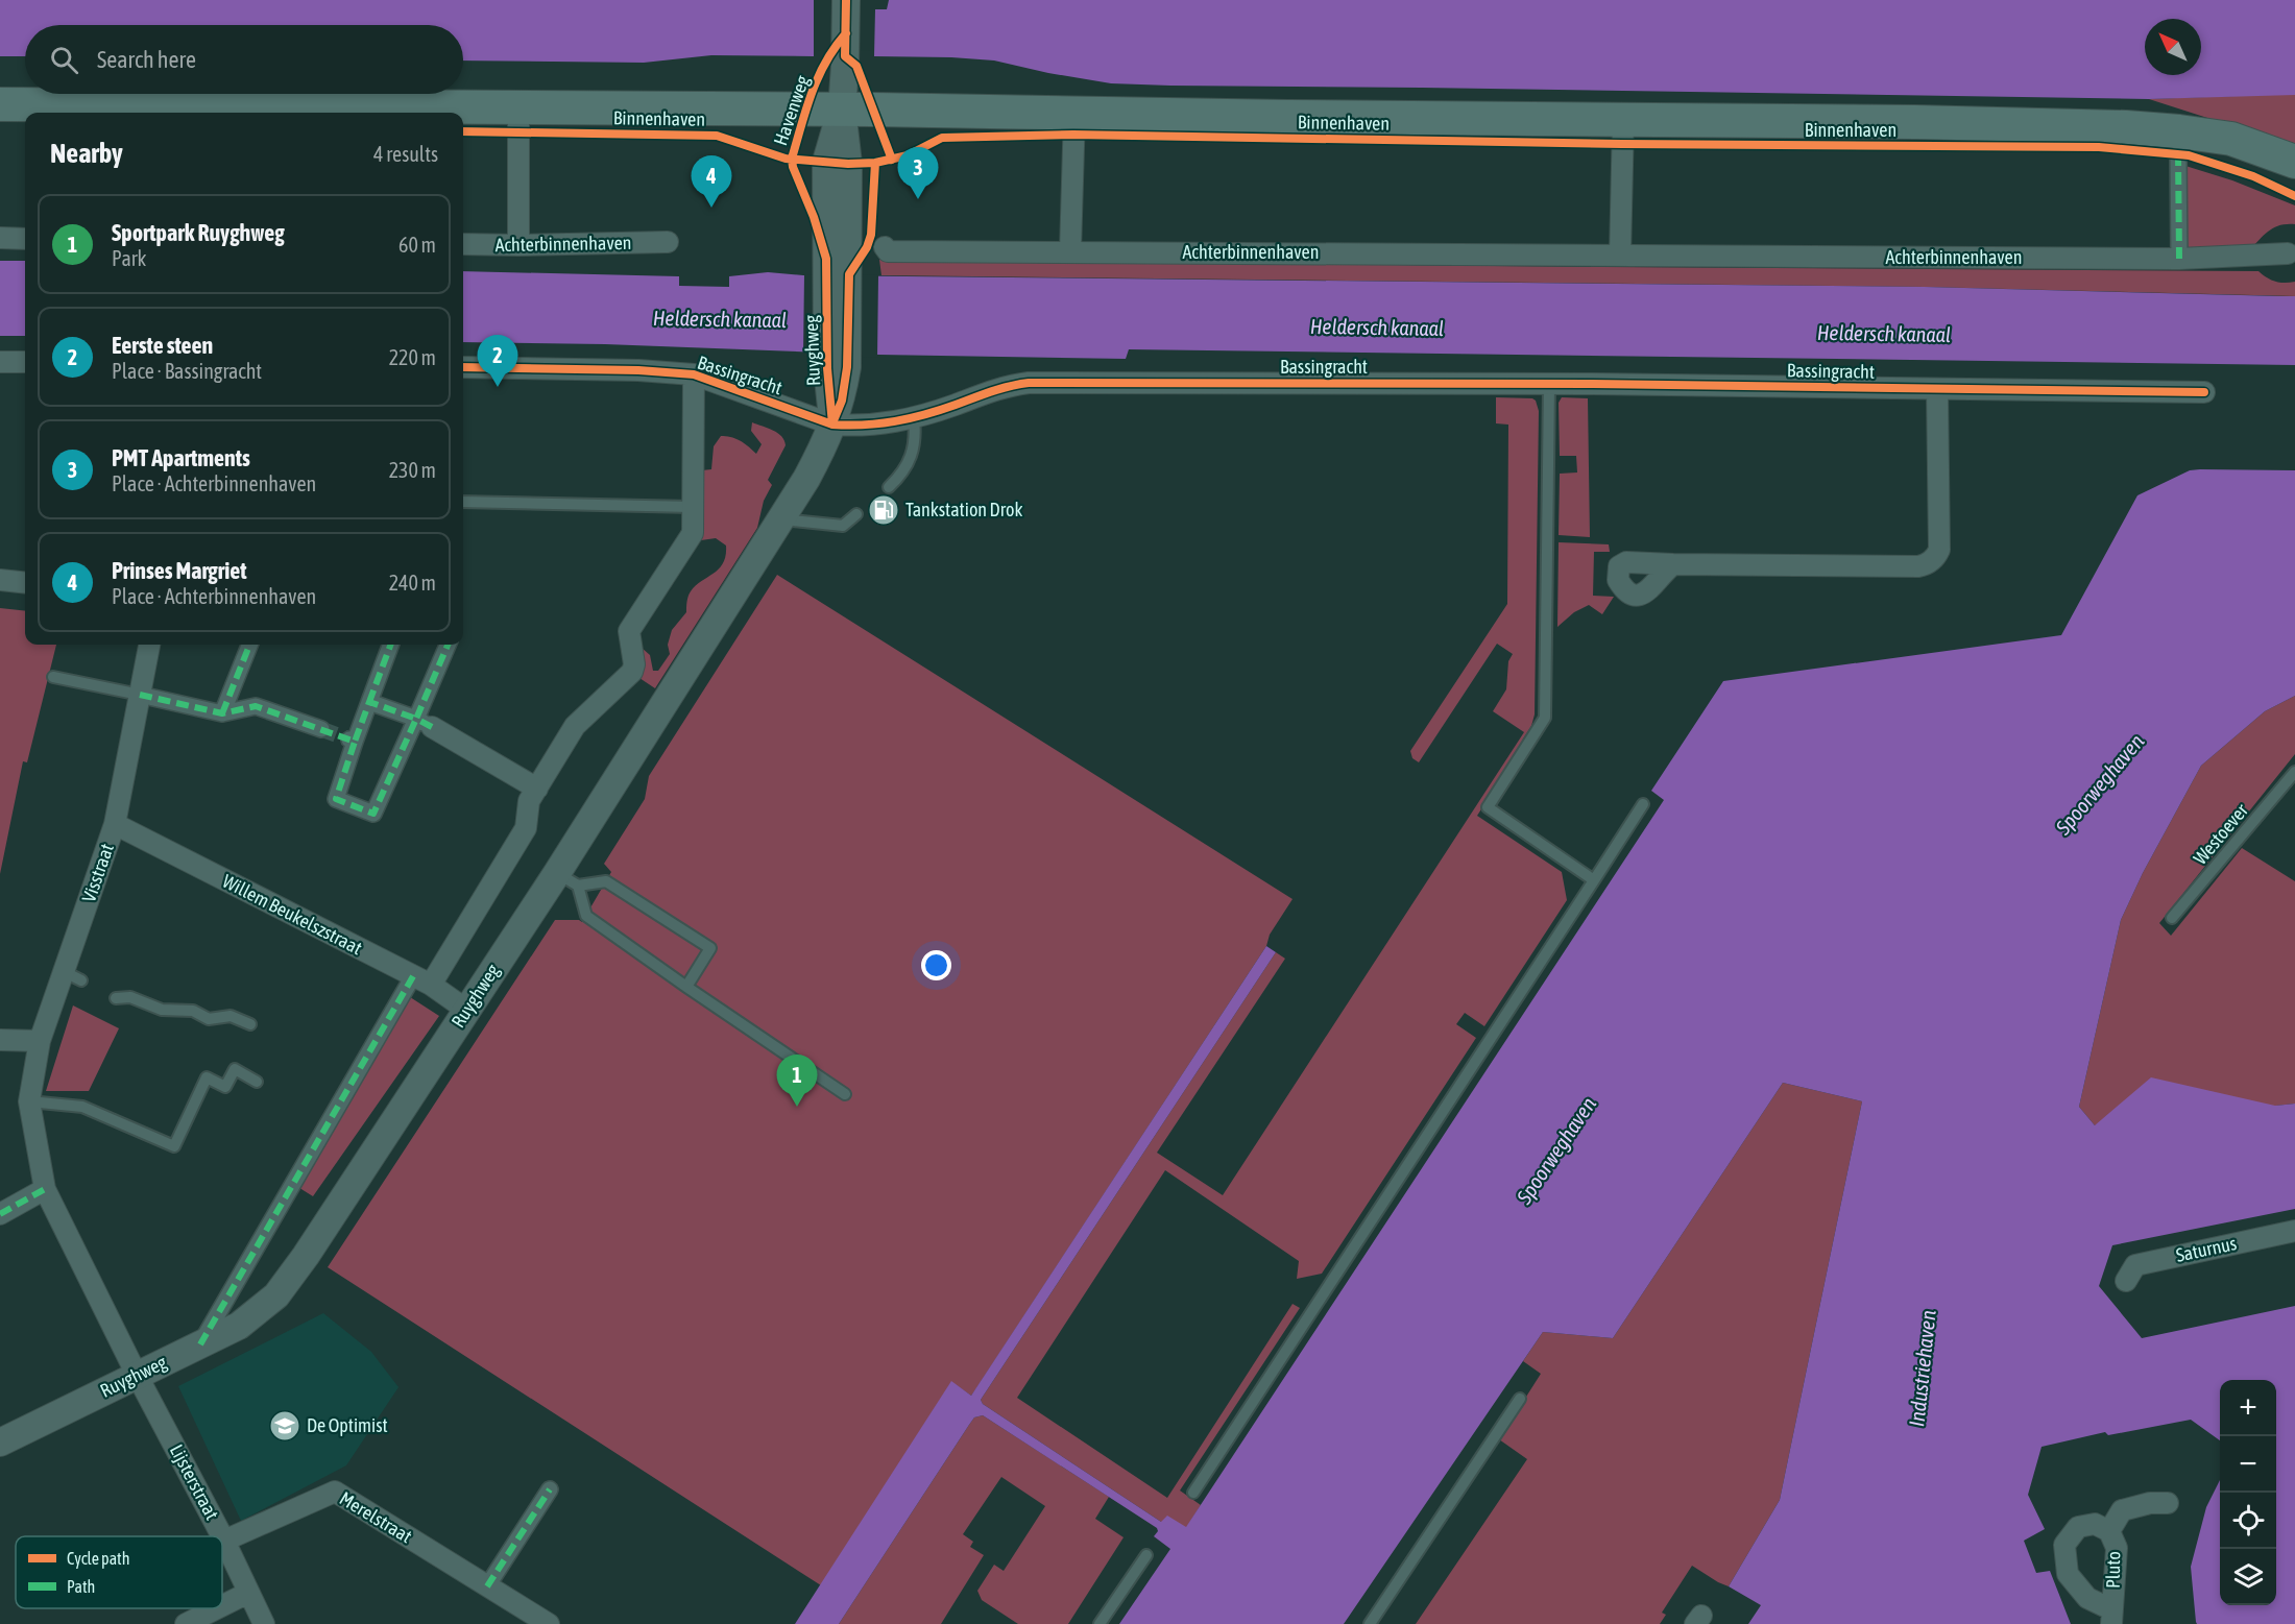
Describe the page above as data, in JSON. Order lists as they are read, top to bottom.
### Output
{
  "streets": {
    "main road": ["Binnenhaven"],
    "street": [
      "Achterbinnenhaven",
      "Ruyghweg",
      "Bassingracht",
      "Visstraat",
      "Willem Beukelszstraat",
      "Saturnus",
      "Lijsterstraat",
      "Merelstraat",
      "Pluto"
    ],
    "lane": ["Westoever"],
    "cycle path": ["Havenweg"]
  },
  "crossings": [
    ["Binnenhaven", "Ruyghweg"],
    ["Ruyghweg", "Bassingracht"],
    ["Ruyghweg", "Visstraat"],
    ["Ruyghweg", "Willem Beukelszstraat"],
    ["Ruyghweg", "Lijsterstraat"],
    ["Visstraat", "Willem Beukelszstraat"],
    ["Visstraat", "Lijsterstraat"],
    ["Lijsterstraat", "Merelstraat"]
  ],
  "water": ["Heldersch kanaal", "Spoorweghaven", "Industriehaven"],
  "places": {
    "fuel station": ["Tankstation Drok"],
    "school or university": ["De Optimist"]
  },
  "legend": ["Cycle path", "Path"],
  "north": "top left",
  "page": {
    "search": "Search here",
    "heading": ["Nearby", "4 results"],
    "pins": [
      "3",
      "4",
      "2",
      "1"
    ],
    "list": [
      {
        "mark": "1",
        "name": "Sportpark Ruyghweg",
        "note": "Park",
        "value": "60 m"
      },
      {
        "mark": "2",
        "name": "Eerste steen",
        "note": "Place · Bassingracht",
        "value": "220 m"
      },
      {
        "mark": "3",
        "name": "PMT Apartments",
        "note": "Place · Achterbinnenhaven",
        "value": "230 m"
      },
      {
        "mark": "4",
        "name": "Prinses Margriet",
        "note": "Place · Achterbinnenhaven",
        "value": "240 m"
      }
    ],
    "map_buttons": ["+", "−"]
  }
}
